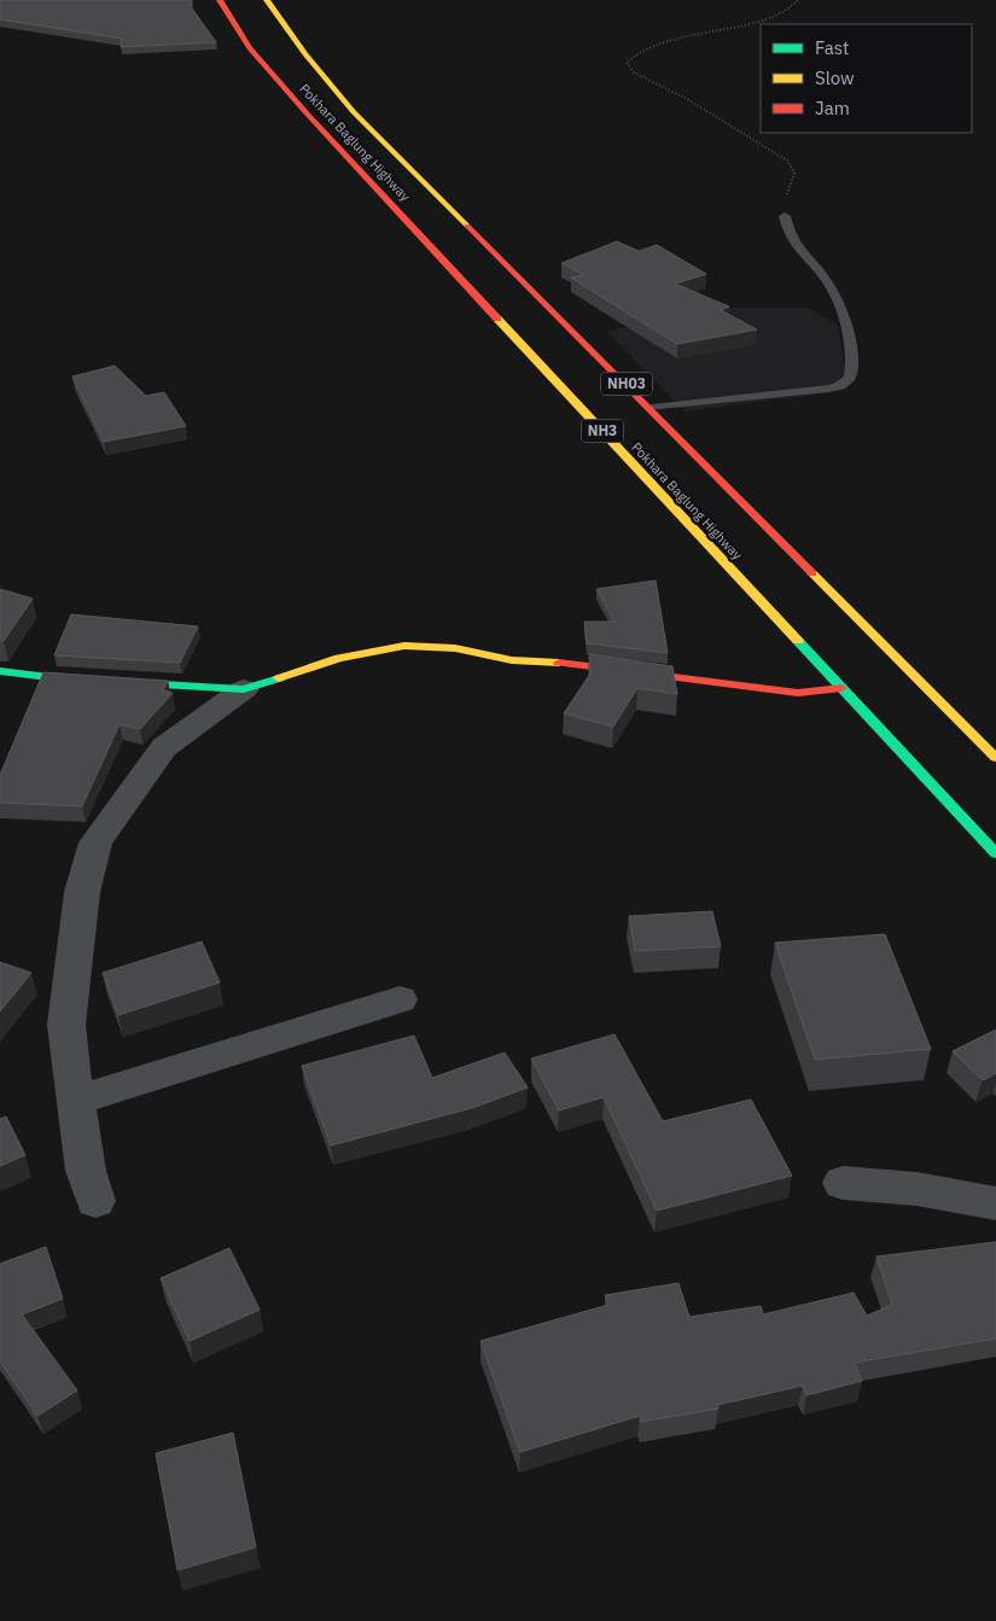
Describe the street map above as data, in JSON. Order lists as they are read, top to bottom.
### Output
{
  "streets": {
    "main road": ["Pokhara Baglung Highway", "NH03", "NH3"]
  },
  "legend": ["Fast", "Slow", "Jam"]
}
